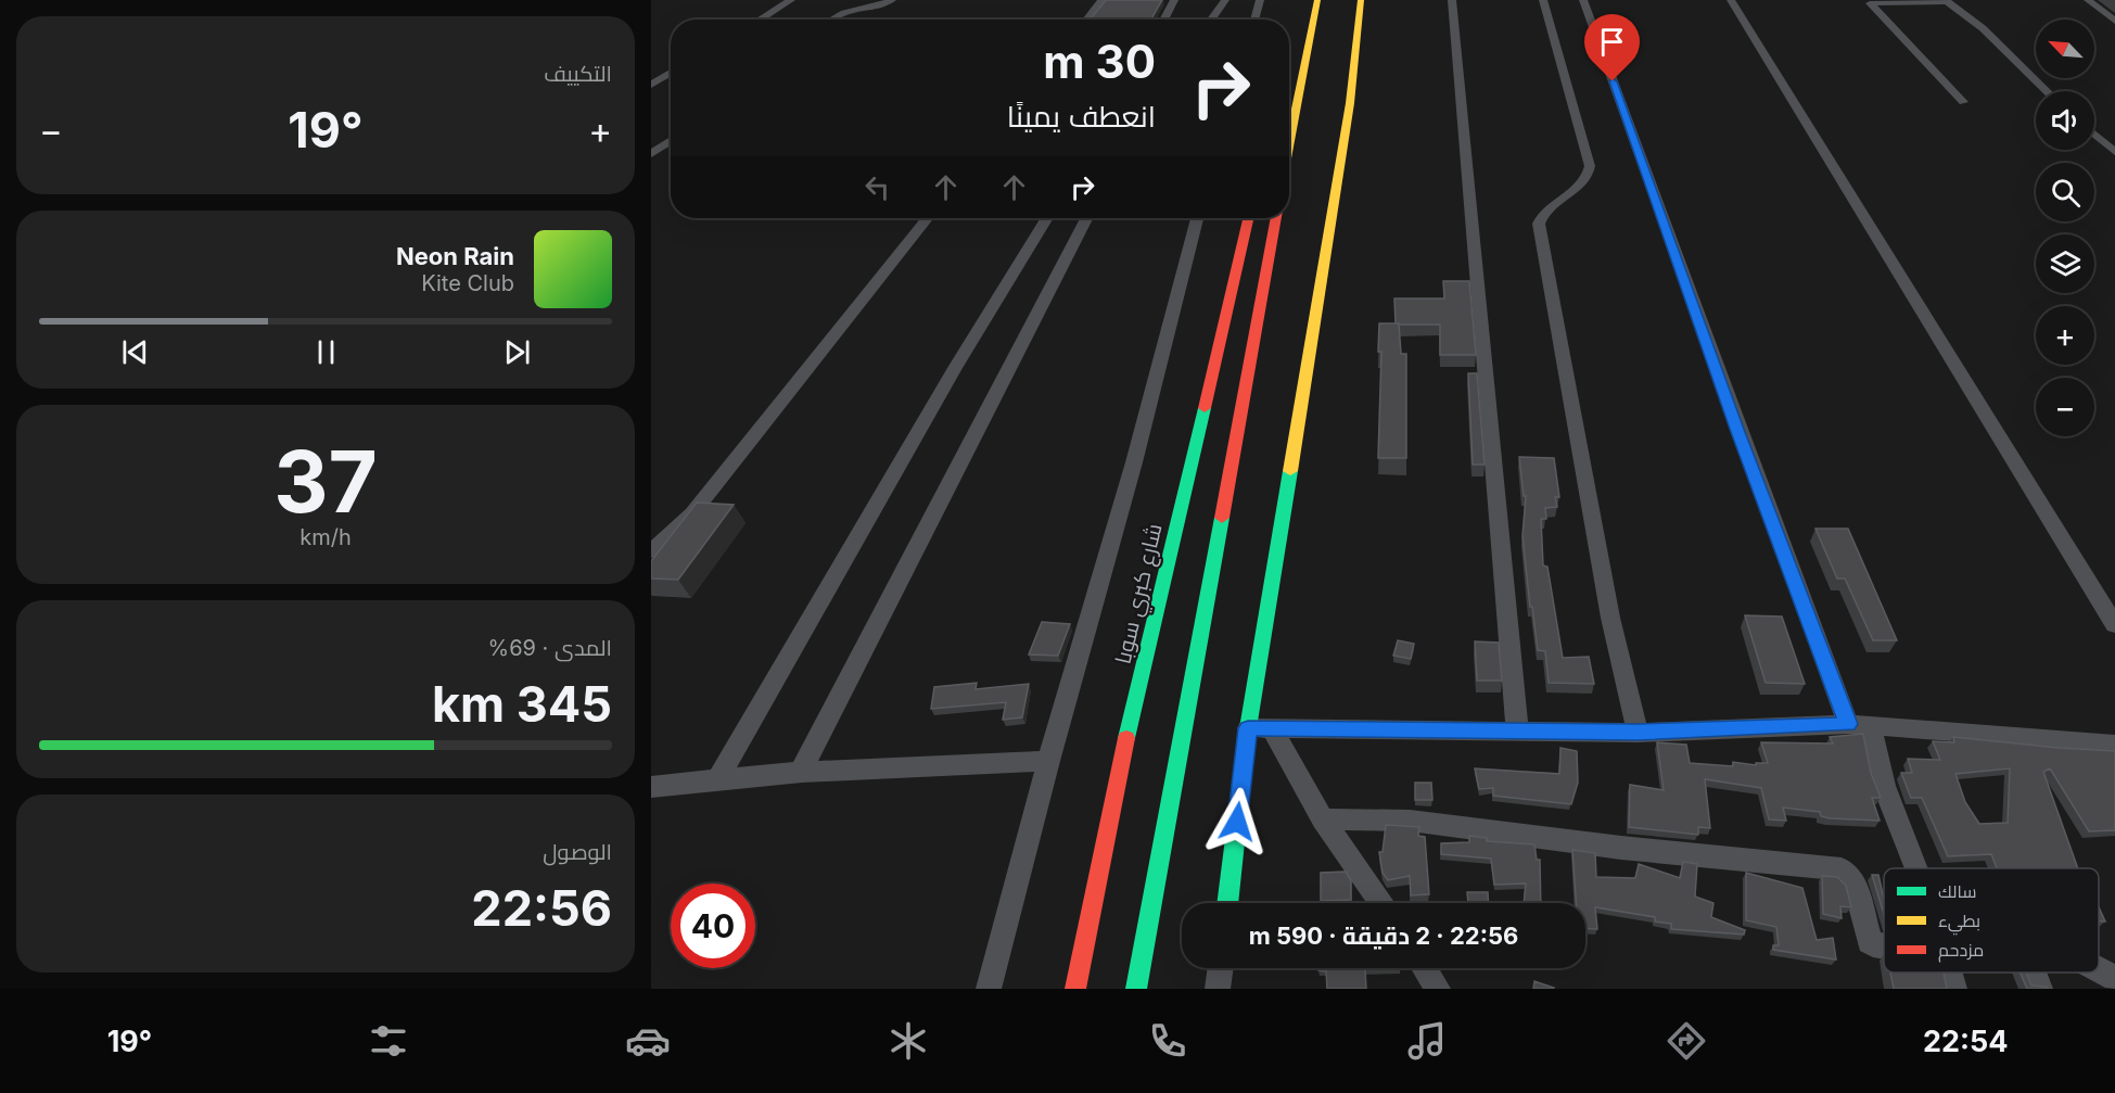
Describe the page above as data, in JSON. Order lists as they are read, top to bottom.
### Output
{
  "streets": {
    "main road": ["شارع كبري سوبا"]
  },
  "legend": ["سالك", "بطيء", "مزدحم"],
  "north": "top left",
  "page": {
    "tile": [
      "التكييف",
      ["37", "km/h"],
      ["المدى · 69%", "345 km"],
      ["الوصول", "22:56"]
    ],
    "map_buttons": ["+", "−"],
    "turn": ["30 m", "انعطف يمينًا"],
    "heat": ["−", "19°", "+"],
    "song": ["Neon Rain", "Kite Club"],
    "limit": "40",
    "trip": "22:56 · 2 دقيقة · 590 m",
    "tabs": ["22:54", "19°"]
  }
}
